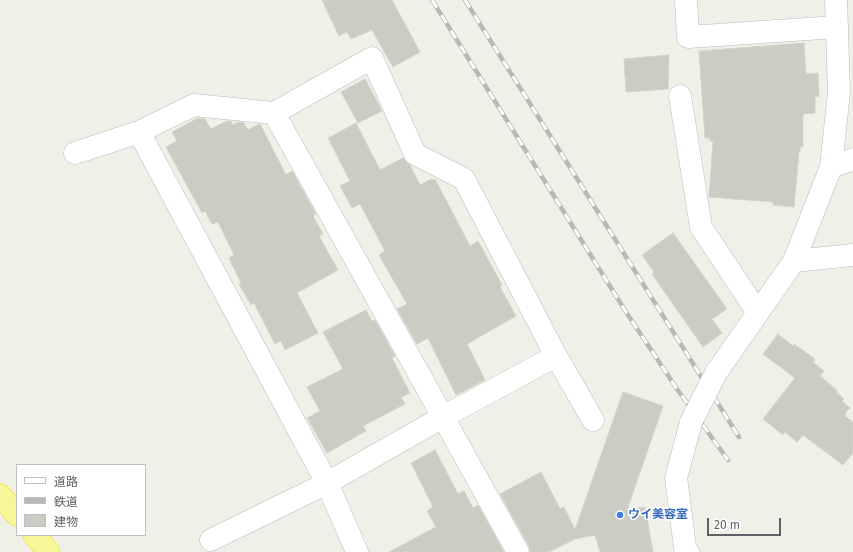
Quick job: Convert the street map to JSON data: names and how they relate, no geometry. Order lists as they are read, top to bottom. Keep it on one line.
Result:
{"places":["ウイ美容室"],"legend":["道路","鉄道","建物"],"scale_bar":"20 m"}
